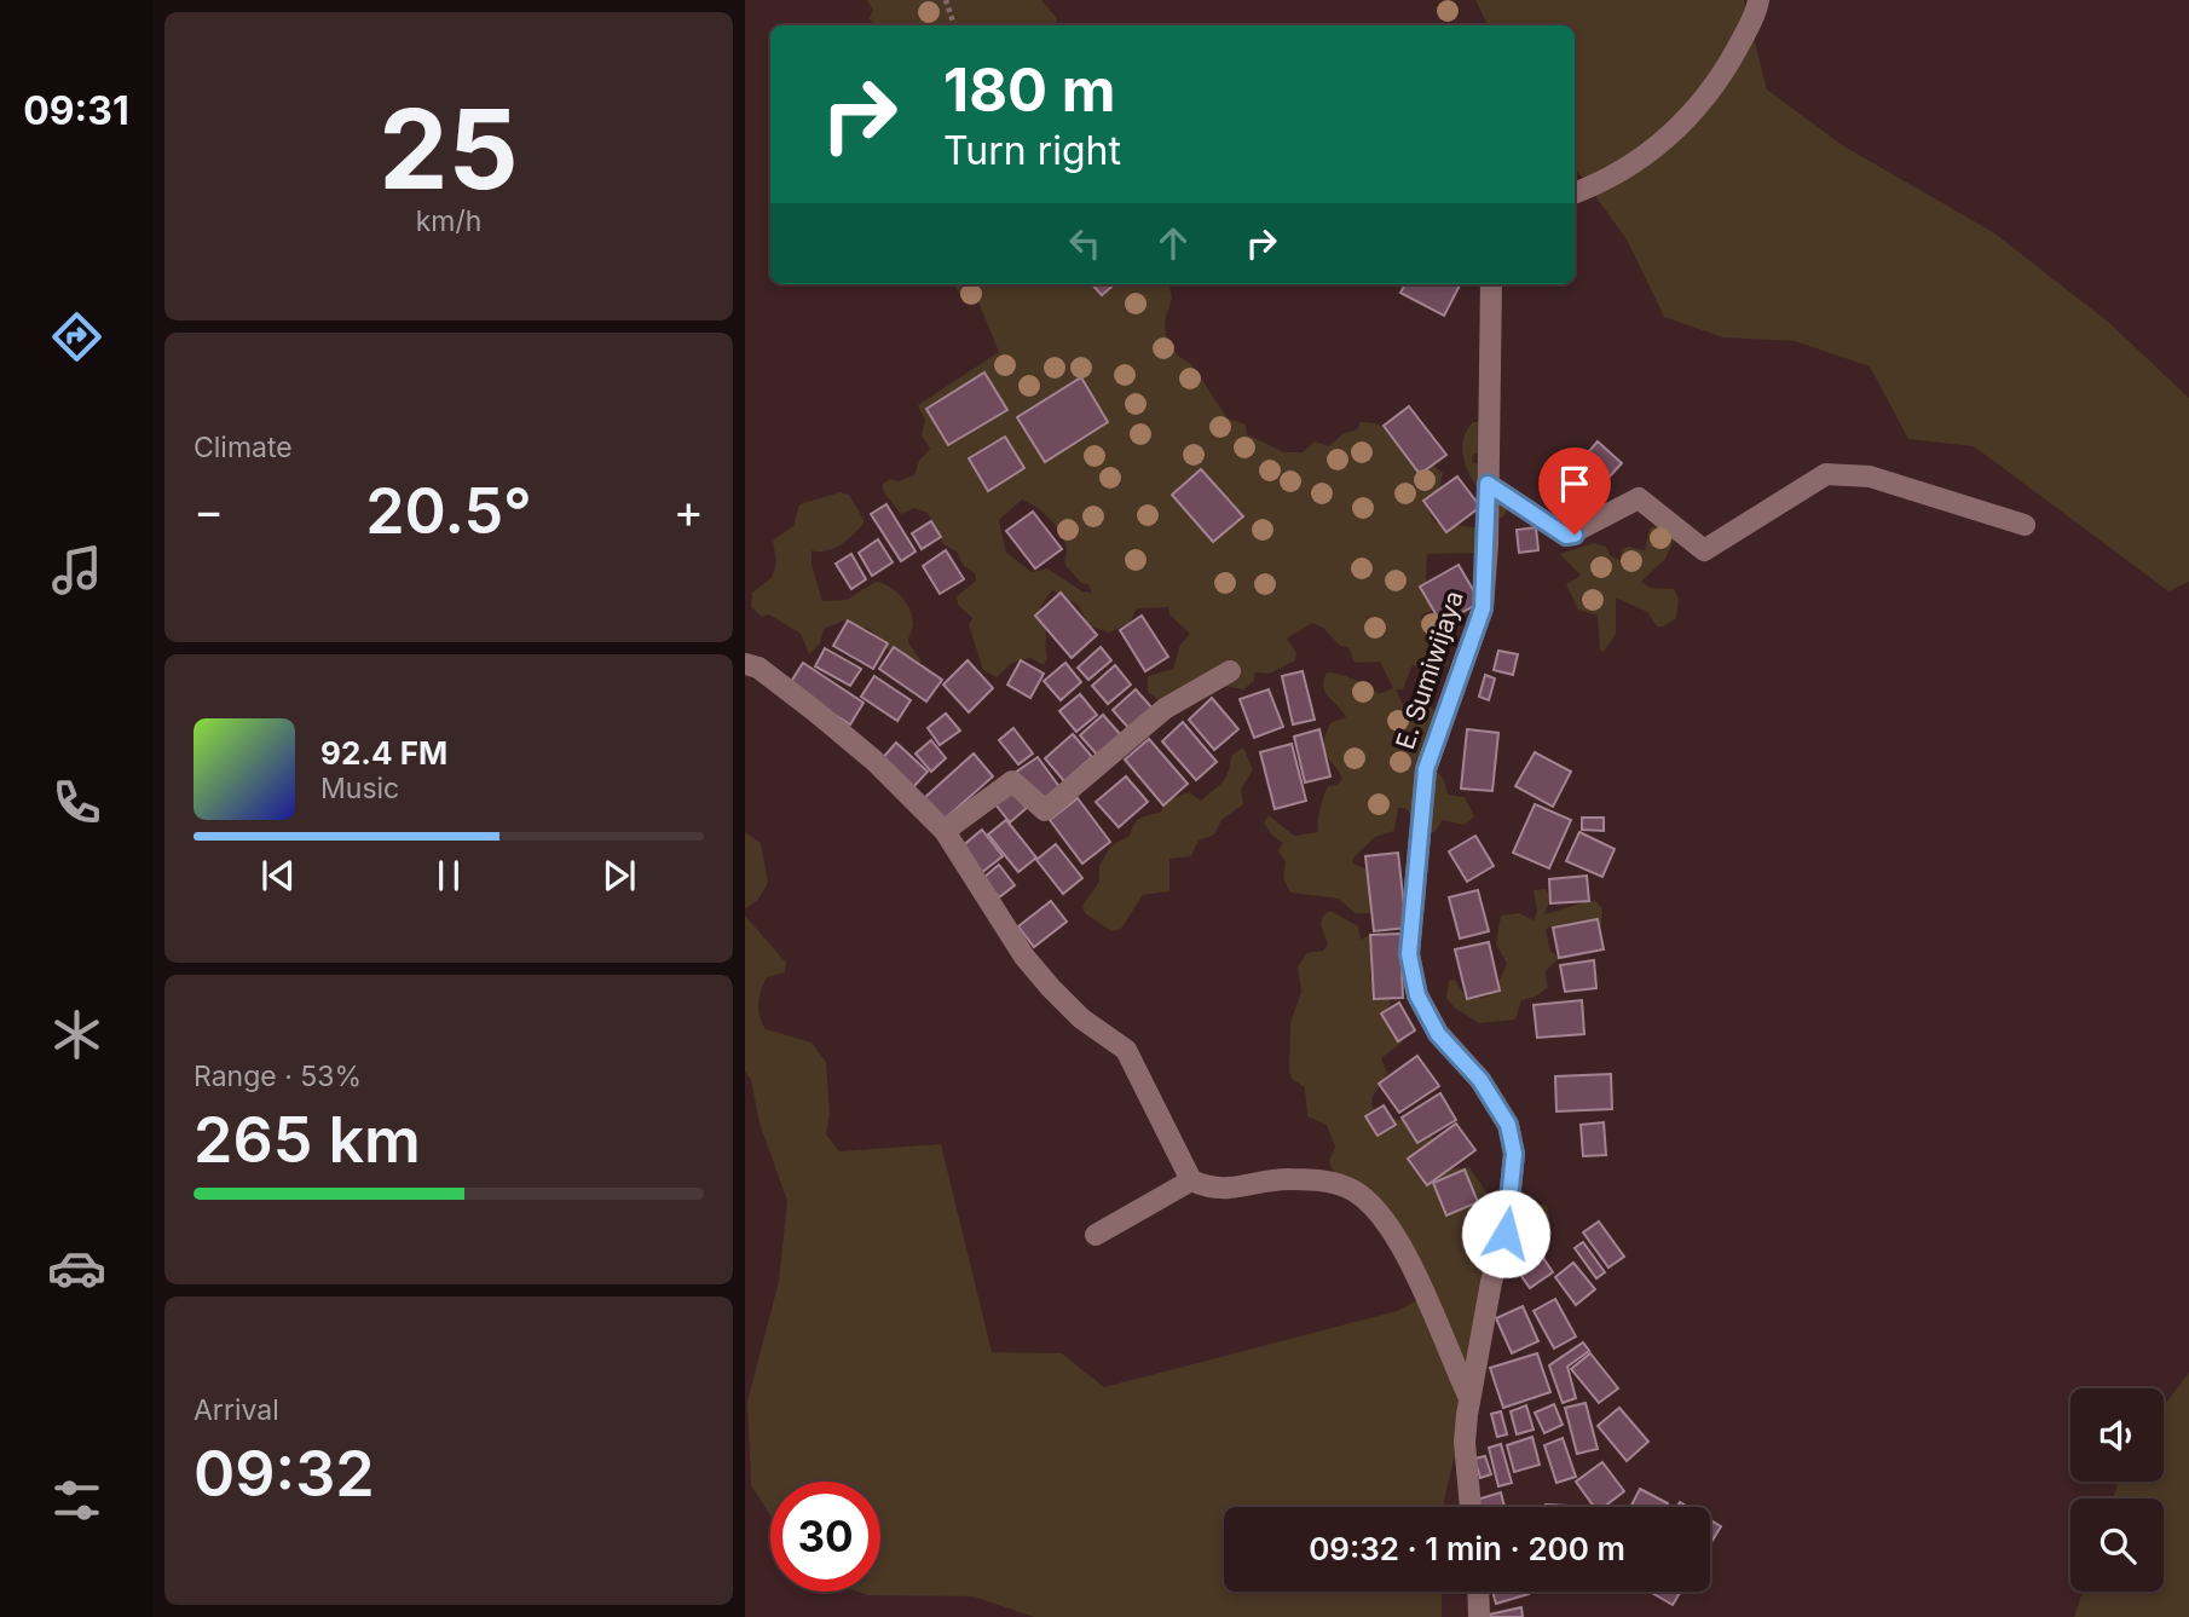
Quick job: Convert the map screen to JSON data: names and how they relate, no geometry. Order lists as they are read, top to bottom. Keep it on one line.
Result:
{"streets":{"street":["E. Sumiwijaya"]},"page":{"tabs":"09:31","tile":[["25","km/h"],"Climate",["Range · 53%","265 km"],["Arrival","09:32"]],"turn":["180 m","Turn right"],"heat":["−","20.5°","+"],"song":["92.4 FM","Music"],"limit":"30","trip":"09:32 · 1 min · 200 m"}}
